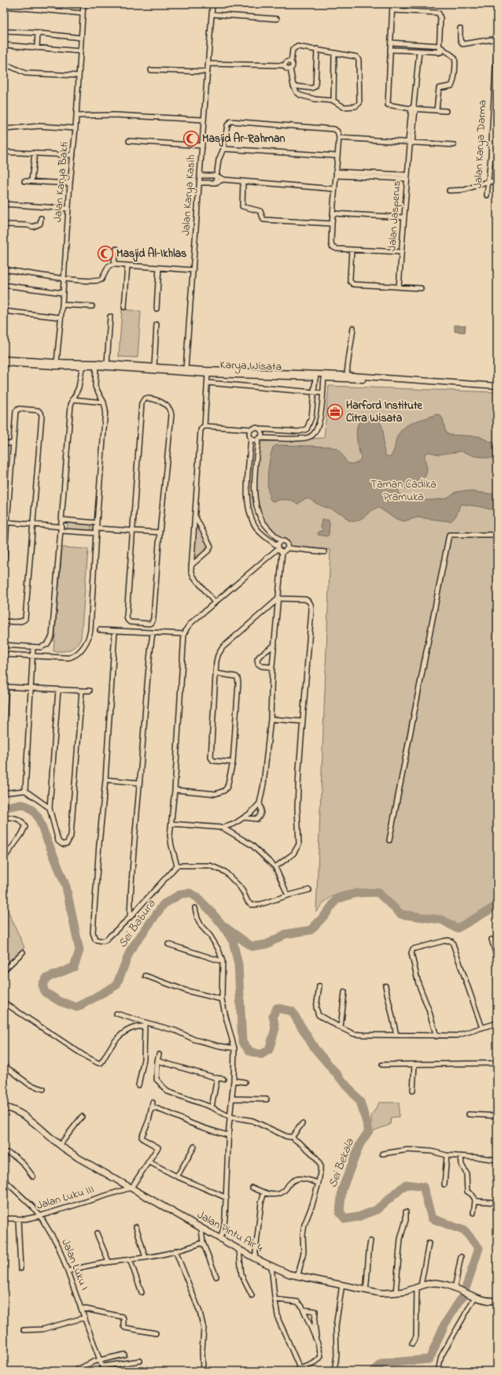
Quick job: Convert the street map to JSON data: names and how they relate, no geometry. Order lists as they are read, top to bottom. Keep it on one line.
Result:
{"streets":{"main road":["Jalan Pintu Air 4"],"street":["Jalan Karya Darma","Jalan Karya Bakti","Jalan Karya Kasih","Jalan Jasperus","Karya Wisata","Jalan Luku III","Jalan Luku I"]},"crossings":[["Jalan Luku III","Jalan Pintu Air 4"],["Jalan Luku III","Jalan Luku I"]],"water":["Sei Babura","Sei Bekala"],"parks":["Taman Cadika Pramuka"],"places":{"mosque":["Masjid Ar-Rahman","Masjid Al-Ikhlas"],"office":["Harford Institute Citra Wisata"]}}
